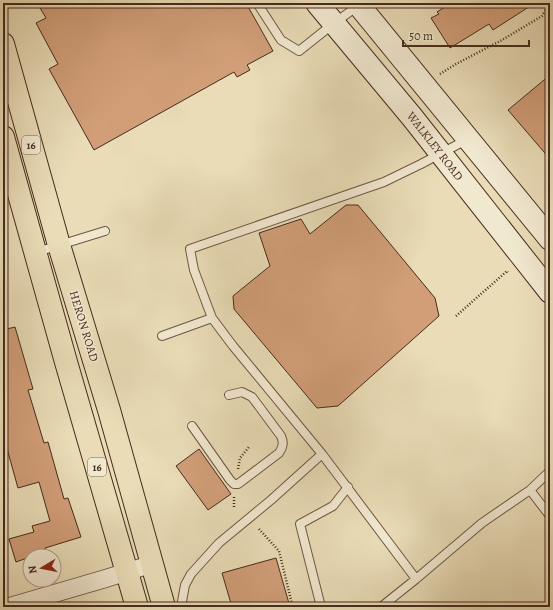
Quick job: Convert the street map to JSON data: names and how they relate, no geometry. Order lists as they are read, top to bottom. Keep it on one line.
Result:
{"streets":{"main road":["16","WALKLEY ROAD","HERON ROAD"]},"scale_bar":"50 m","north":"left"}
